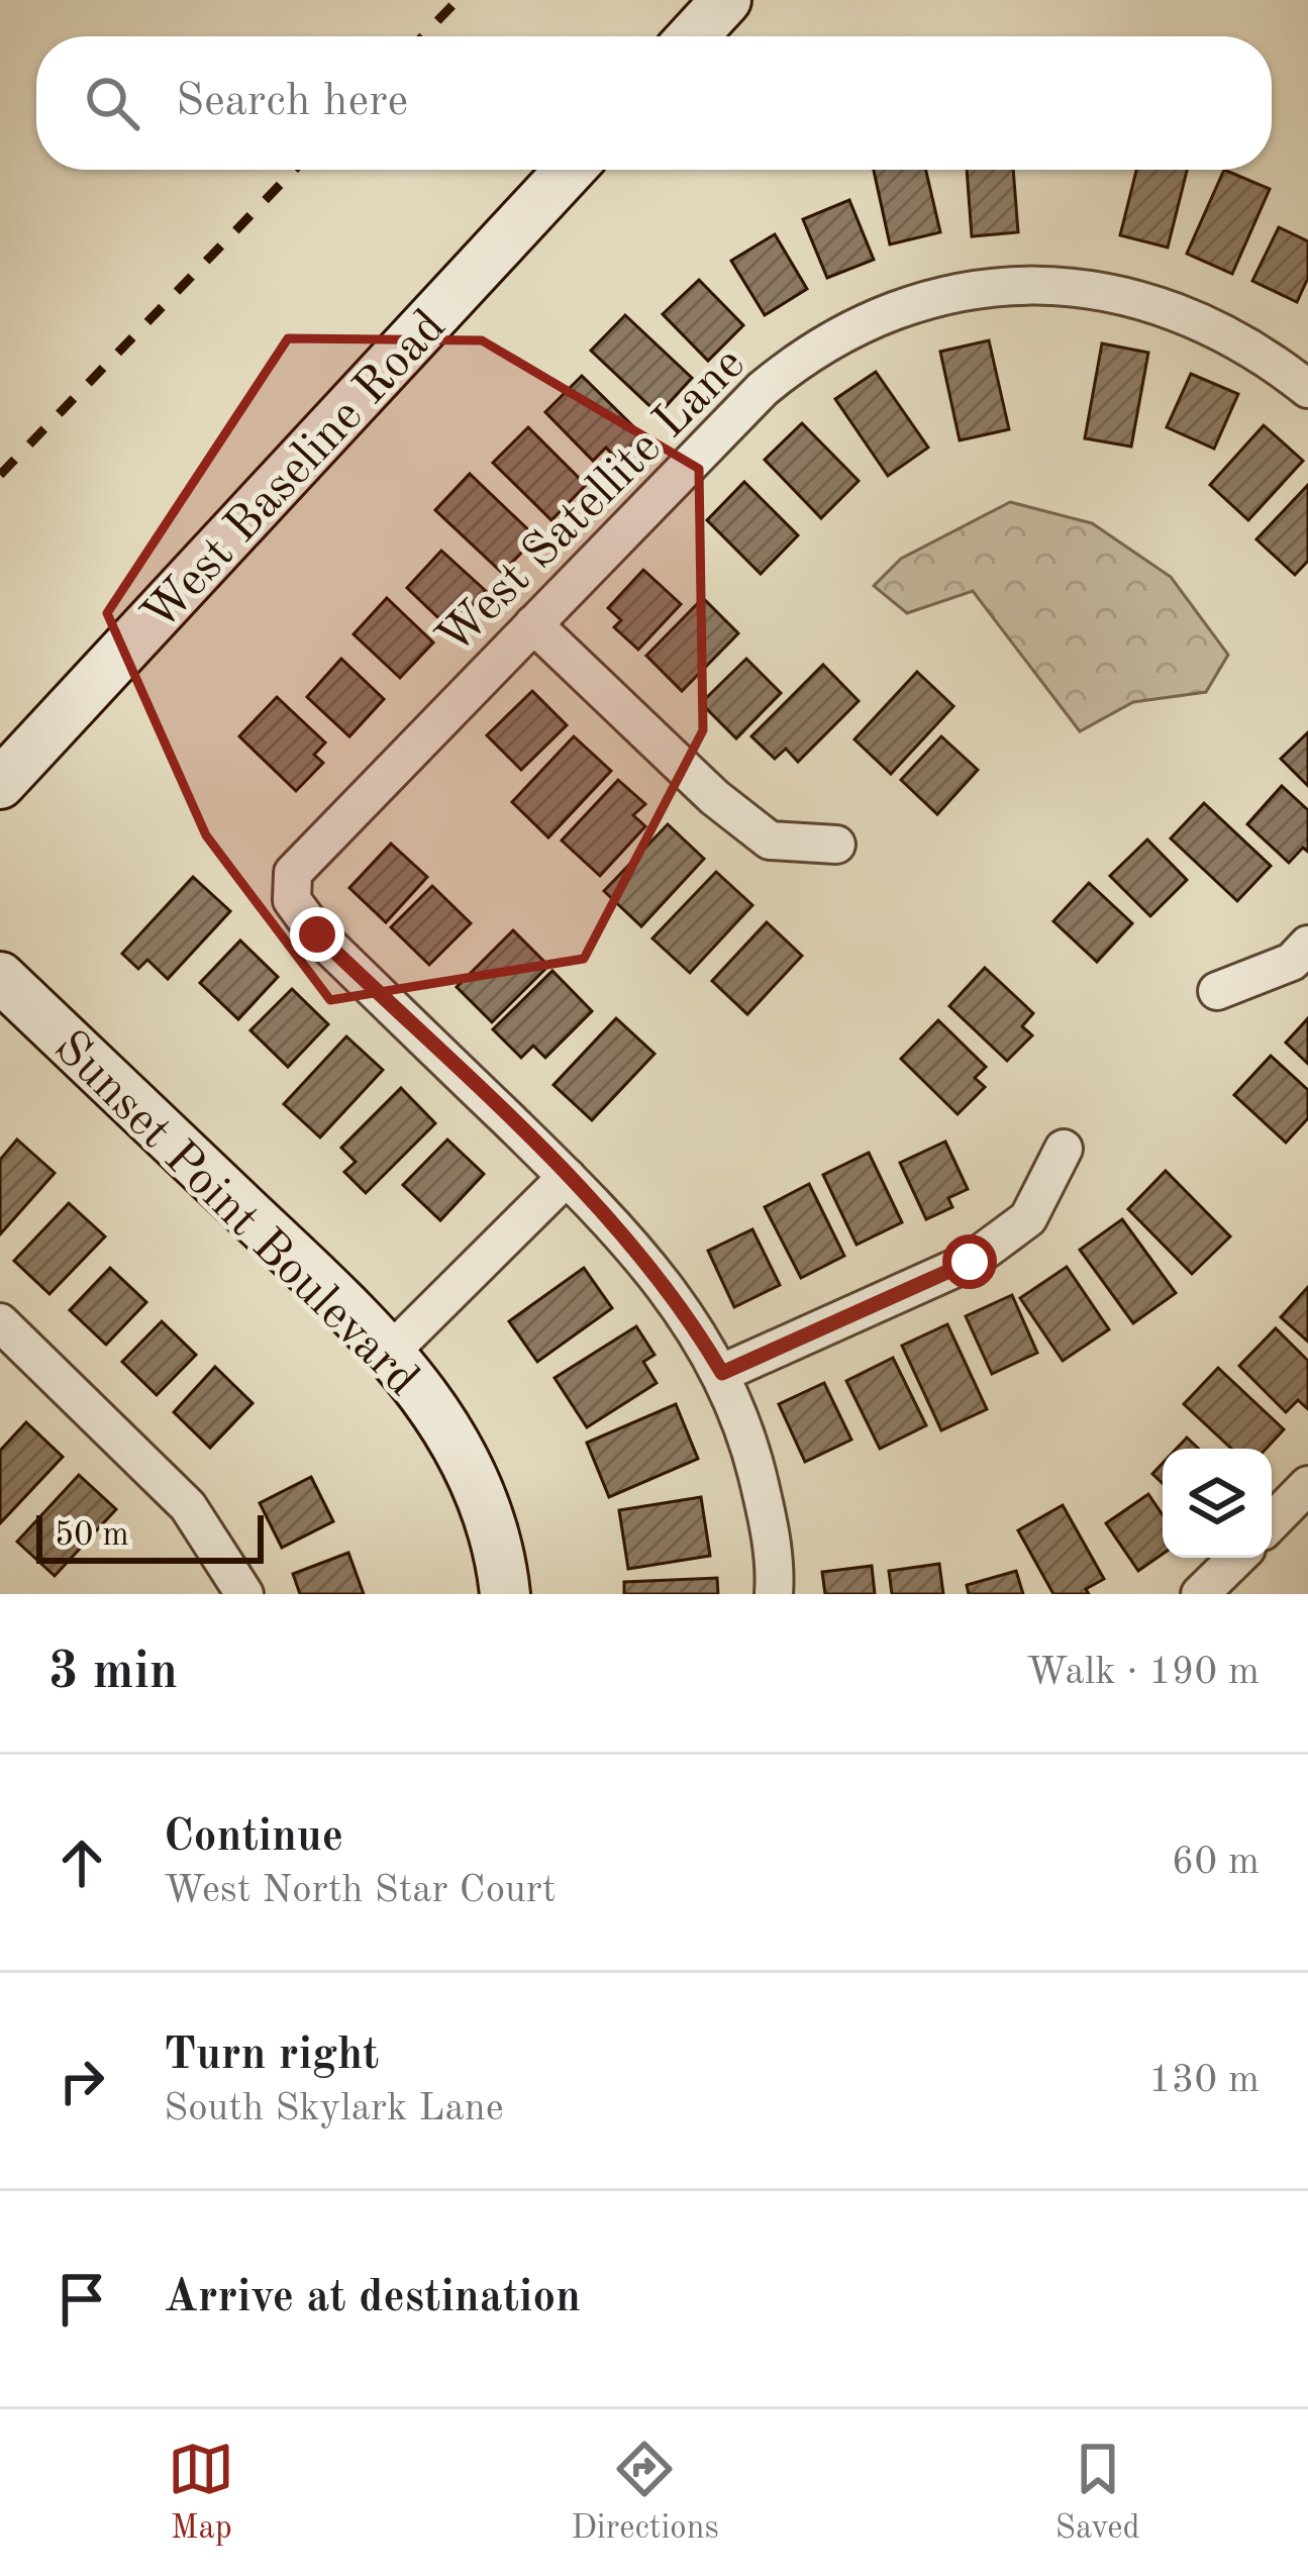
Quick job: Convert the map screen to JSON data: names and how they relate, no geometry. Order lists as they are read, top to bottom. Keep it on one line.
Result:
{"streets":{"main road":["West Baseline Road","Sunset Point Boulevard"],"street":["West Satellite Lane"]},"scale_bar":"50 m","page":{"search":"Search here","scale":"50 m","heading":["3 min","Walk · 190 m"],"list":[["Continue","West North Star Court","60 m"],["Turn right","South Skylark Lane","130 m"],"Arrive at destination"],"nav":["Map","Directions","Saved"]}}
